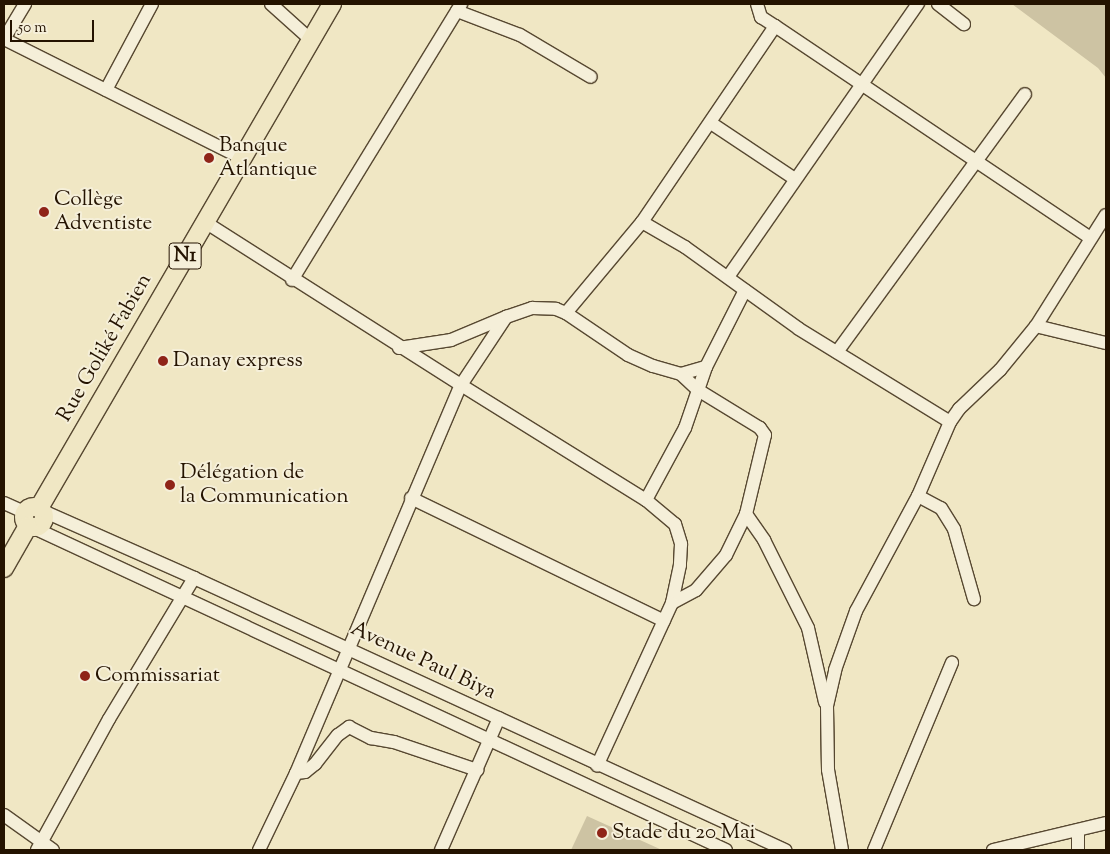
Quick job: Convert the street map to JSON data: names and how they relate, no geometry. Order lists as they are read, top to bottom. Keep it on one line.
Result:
{"streets":{"highway":["N1","Rue Goliké Fabien"],"street":["Avenue Paul Biya"]},"crossings":[["N1","Rue Goliké Fabien"],["N1","Avenue Paul Biya"],["Rue Goliké Fabien","Avenue Paul Biya"]],"places":["Banque Atlantique","Collège Adventiste","Danay express","Délégation de la Communication","Commissariat","Stade du 20 Mai"],"scale_bar":"50 m"}
